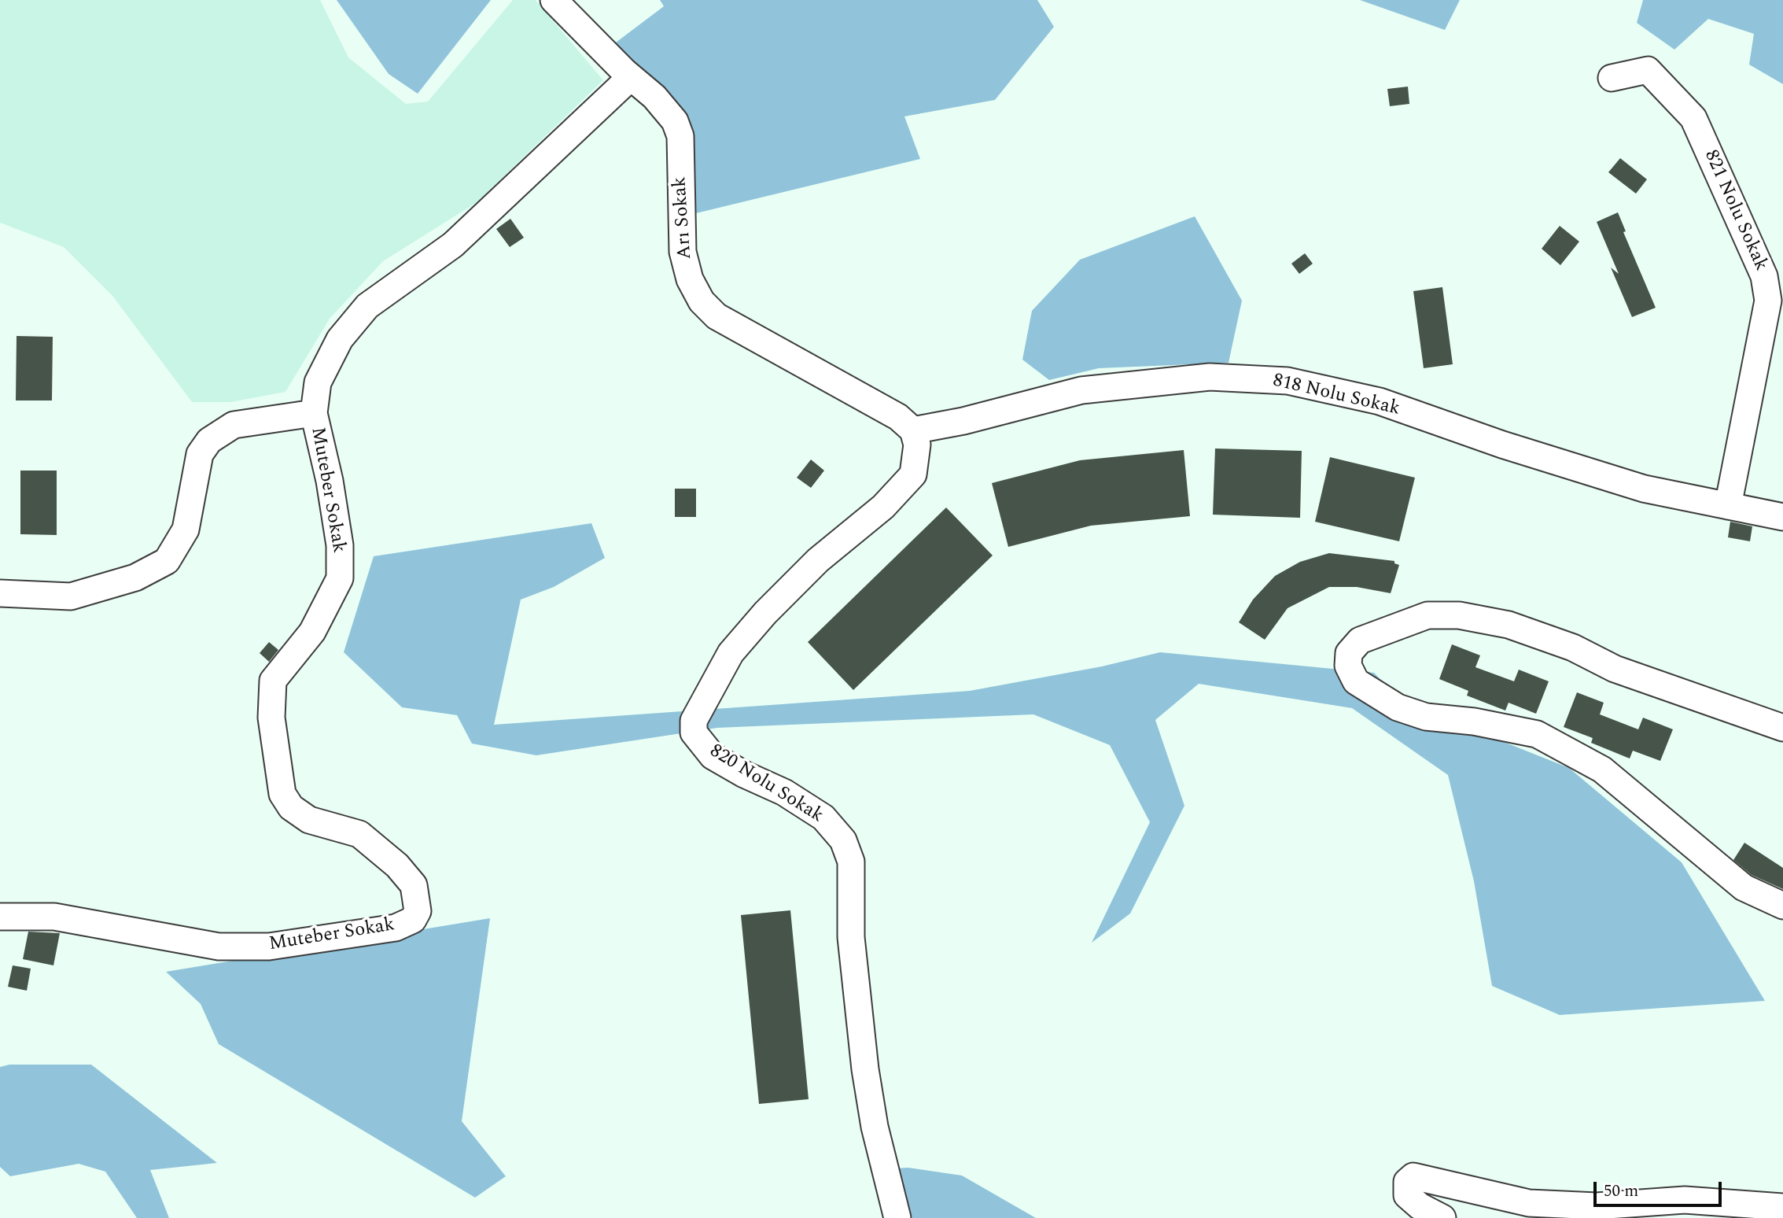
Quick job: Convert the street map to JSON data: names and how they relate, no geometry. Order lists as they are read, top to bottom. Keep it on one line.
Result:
{"streets":{"street":["821 Nolu Sokak","Arı Sokak","818 Nolu Sokak","Muteber Sokak","820 Nolu Sokak"]},"crossings":[["821 Nolu Sokak","818 Nolu Sokak"],["Arı Sokak","818 Nolu Sokak"],["Arı Sokak","Muteber Sokak"],["Arı Sokak","820 Nolu Sokak"],["818 Nolu Sokak","820 Nolu Sokak"]],"scale_bar":"50 m"}
